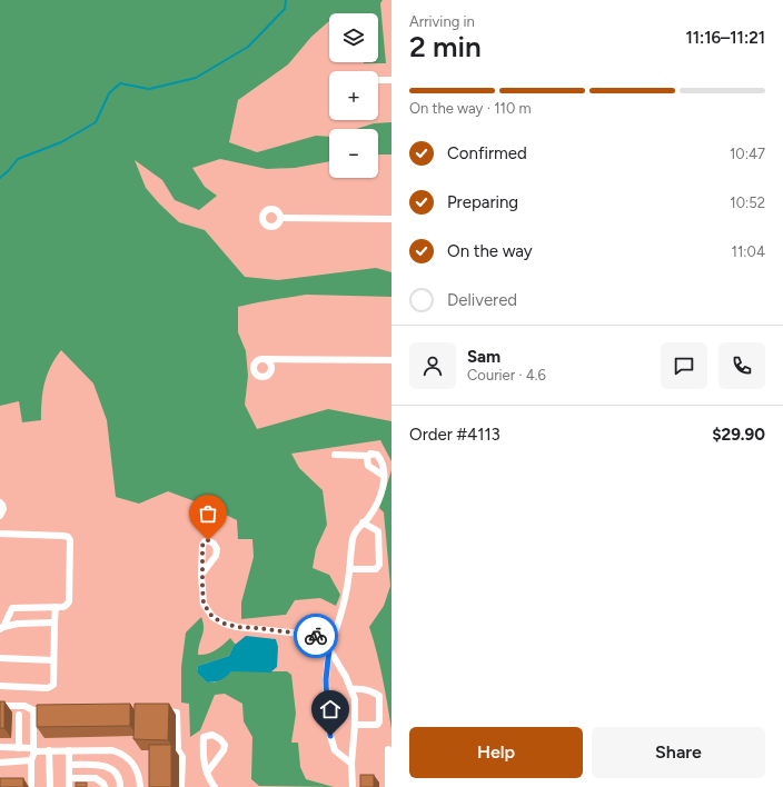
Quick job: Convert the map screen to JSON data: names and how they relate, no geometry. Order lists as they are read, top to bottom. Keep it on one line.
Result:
{"page":{"heading":["2 min","Arriving in","11:16–11:21"],"panel":["Sam","Courier · 4.6","Order #4113","$29.90"],"map_buttons":["+","−"],"bar":"On the way · 110 m","list":[["Confirmed","10:47"],["Preparing","10:52"],["On the way","11:04"],"Delivered"],"buttons":["Help","Share"]}}
